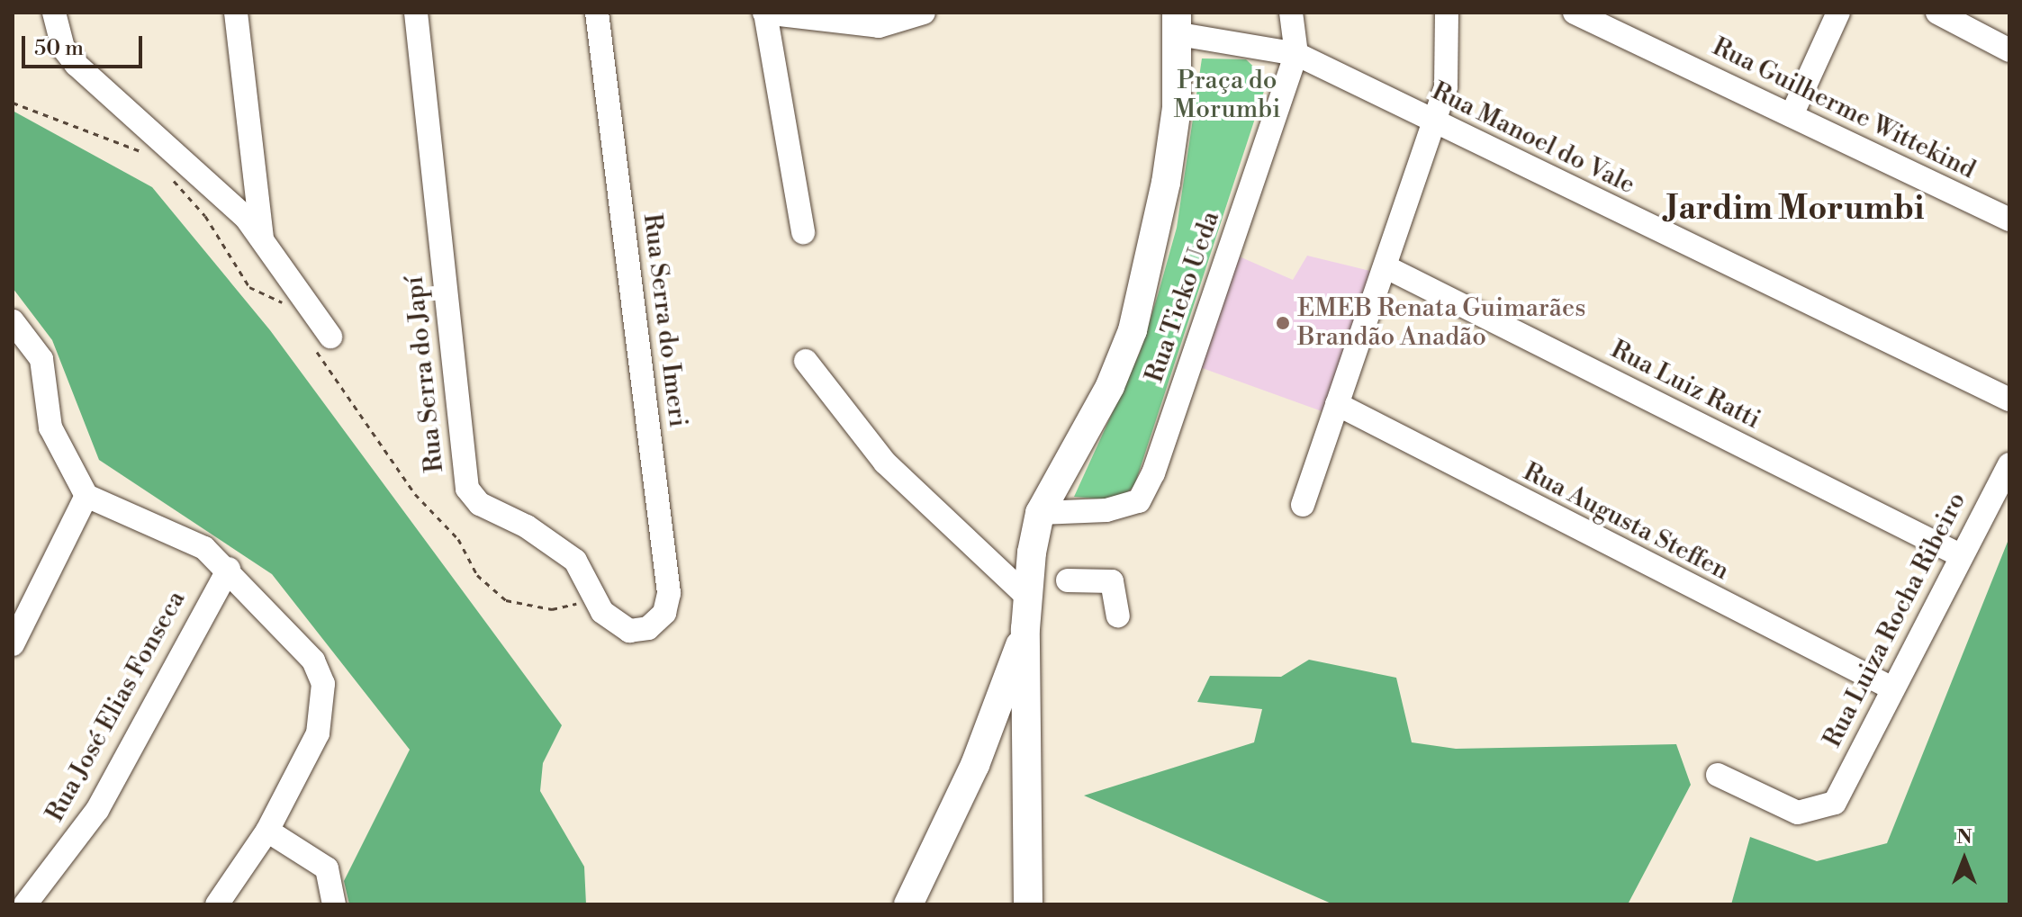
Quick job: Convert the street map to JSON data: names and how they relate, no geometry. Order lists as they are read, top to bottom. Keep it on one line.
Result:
{"streets":{"street":["Rua Guilherme Wittekind","Rua Manoel do Vale","Rua Tieko Ueda","Rua Serra do Imeri","Rua Serra do Japí","Rua Luiz Ratti","Rua Augusta Steffen","Rua Luiza Rocha Ribeiro","Rua José Elias Fonseca"]},"crossings":[["Rua Manoel do Vale","Rua Tieko Ueda"],["Rua Serra do Imeri","Rua Serra do Japí"],["Rua Luiz Ratti","Rua Luiza Rocha Ribeiro"],["Rua Augusta Steffen","Rua Luiza Rocha Ribeiro"]],"districts":["Jardim Morumbi"],"parks":["Praça do Morumbi"],"places":["EMEB Renata Guimarães Brandão Anadão"],"scale_bar":"50 m","north":"top"}
